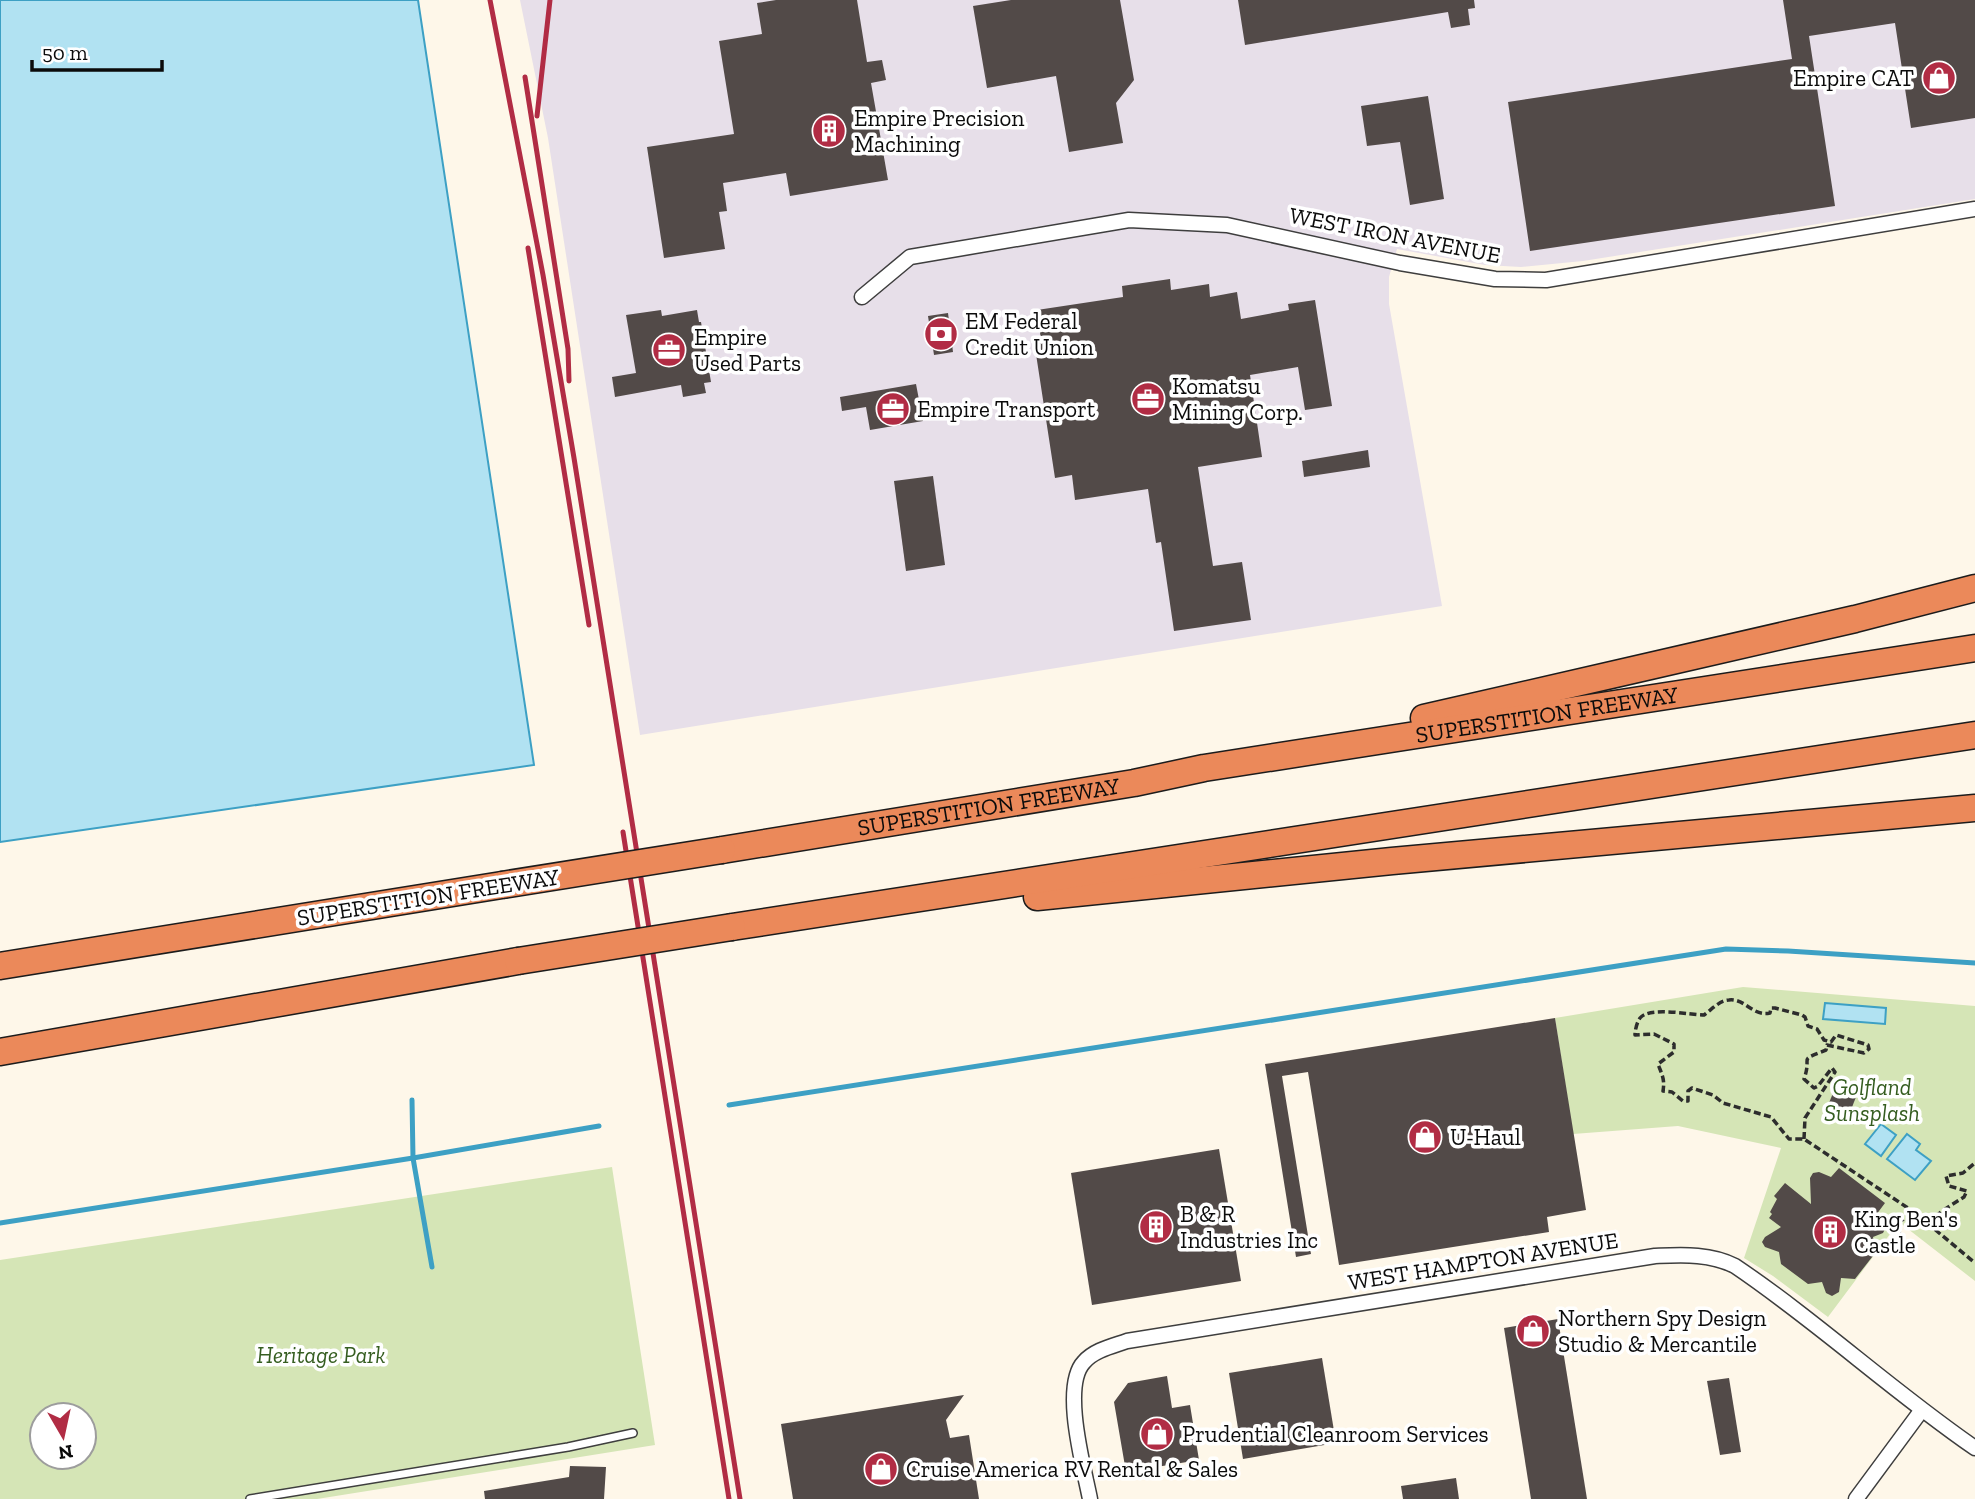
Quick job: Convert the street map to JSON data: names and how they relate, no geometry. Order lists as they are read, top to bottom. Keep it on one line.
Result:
{"streets":{"highway":["SUPERSTITION FREEWAY"],"street":["WEST IRON AVENUE","WEST HAMPTON AVENUE"]},"parks":["Golfland Sunsplash","Heritage Park"],"places":{"shop":["Empire CAT","U-Haul","Northern Spy Design Studio & Mercantile","Prudential Cleanroom Services","Cruise America RV Rental & Sales"],"building":["Empire Precision Machining","B & R Industries Inc","King Ben's Castle"],"bank":["EM Federal Credit Union"],"office":["Empire Used Parts","Komatsu Mining Corp.","Empire Transport"]},"scale_bar":"50 m","north":"bottom"}
